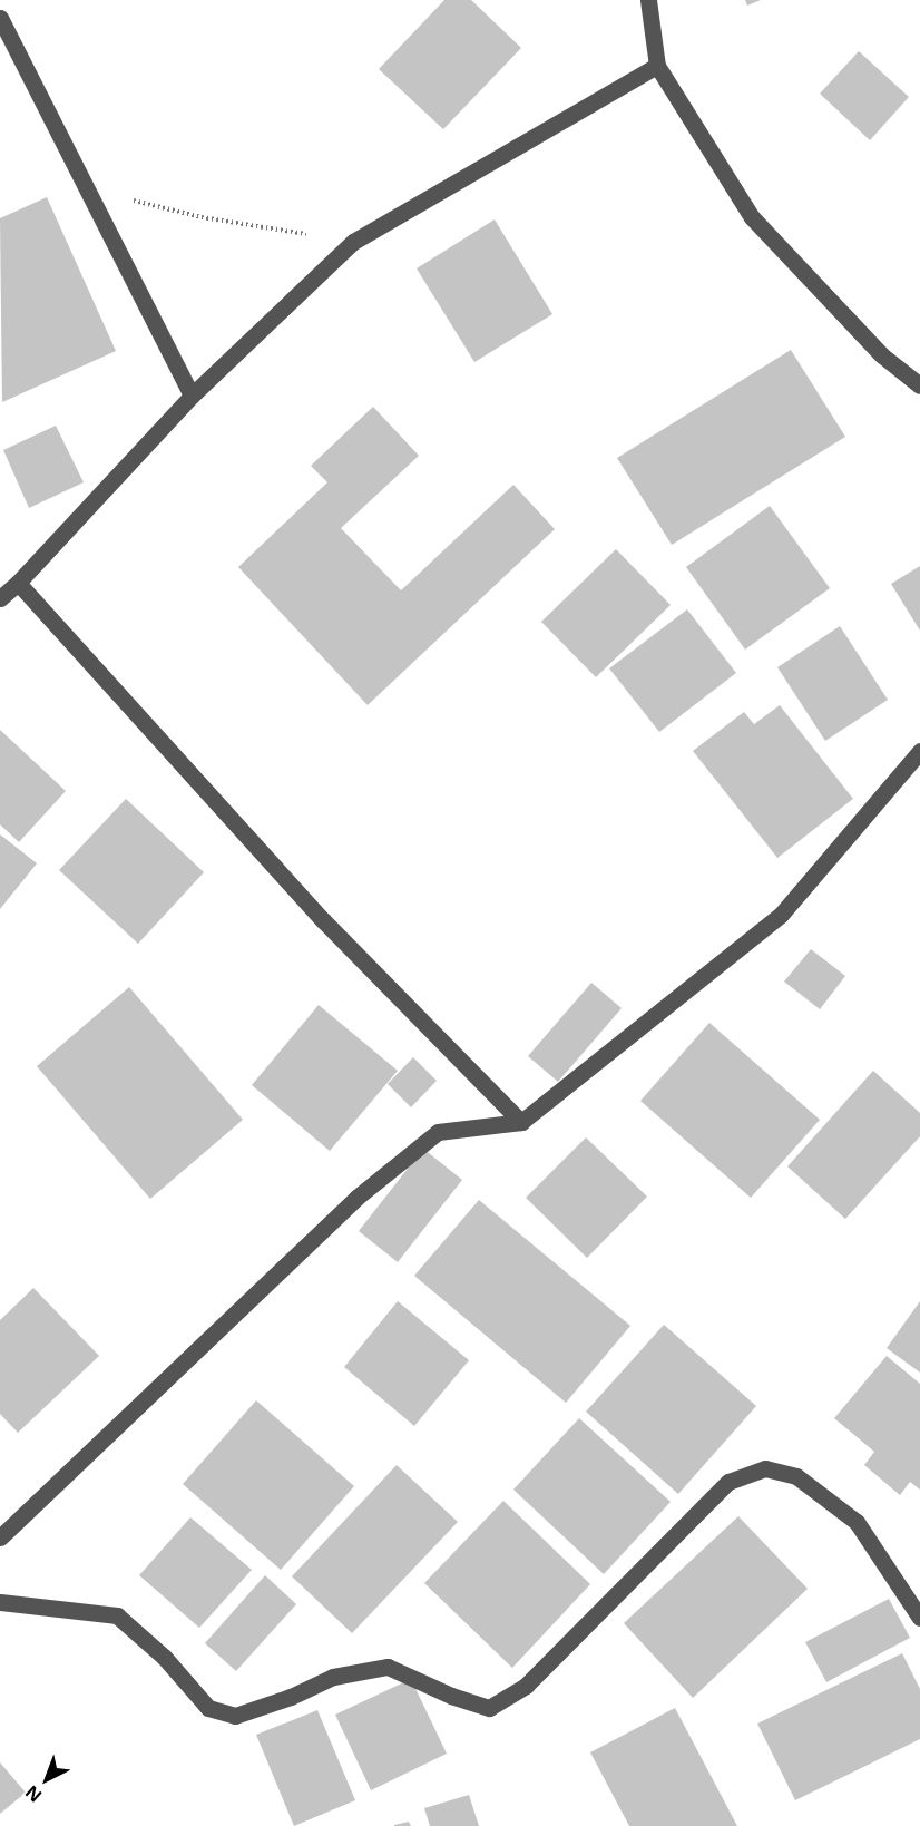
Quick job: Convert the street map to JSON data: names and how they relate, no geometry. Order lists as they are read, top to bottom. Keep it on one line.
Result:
{"north":"bottom left"}
